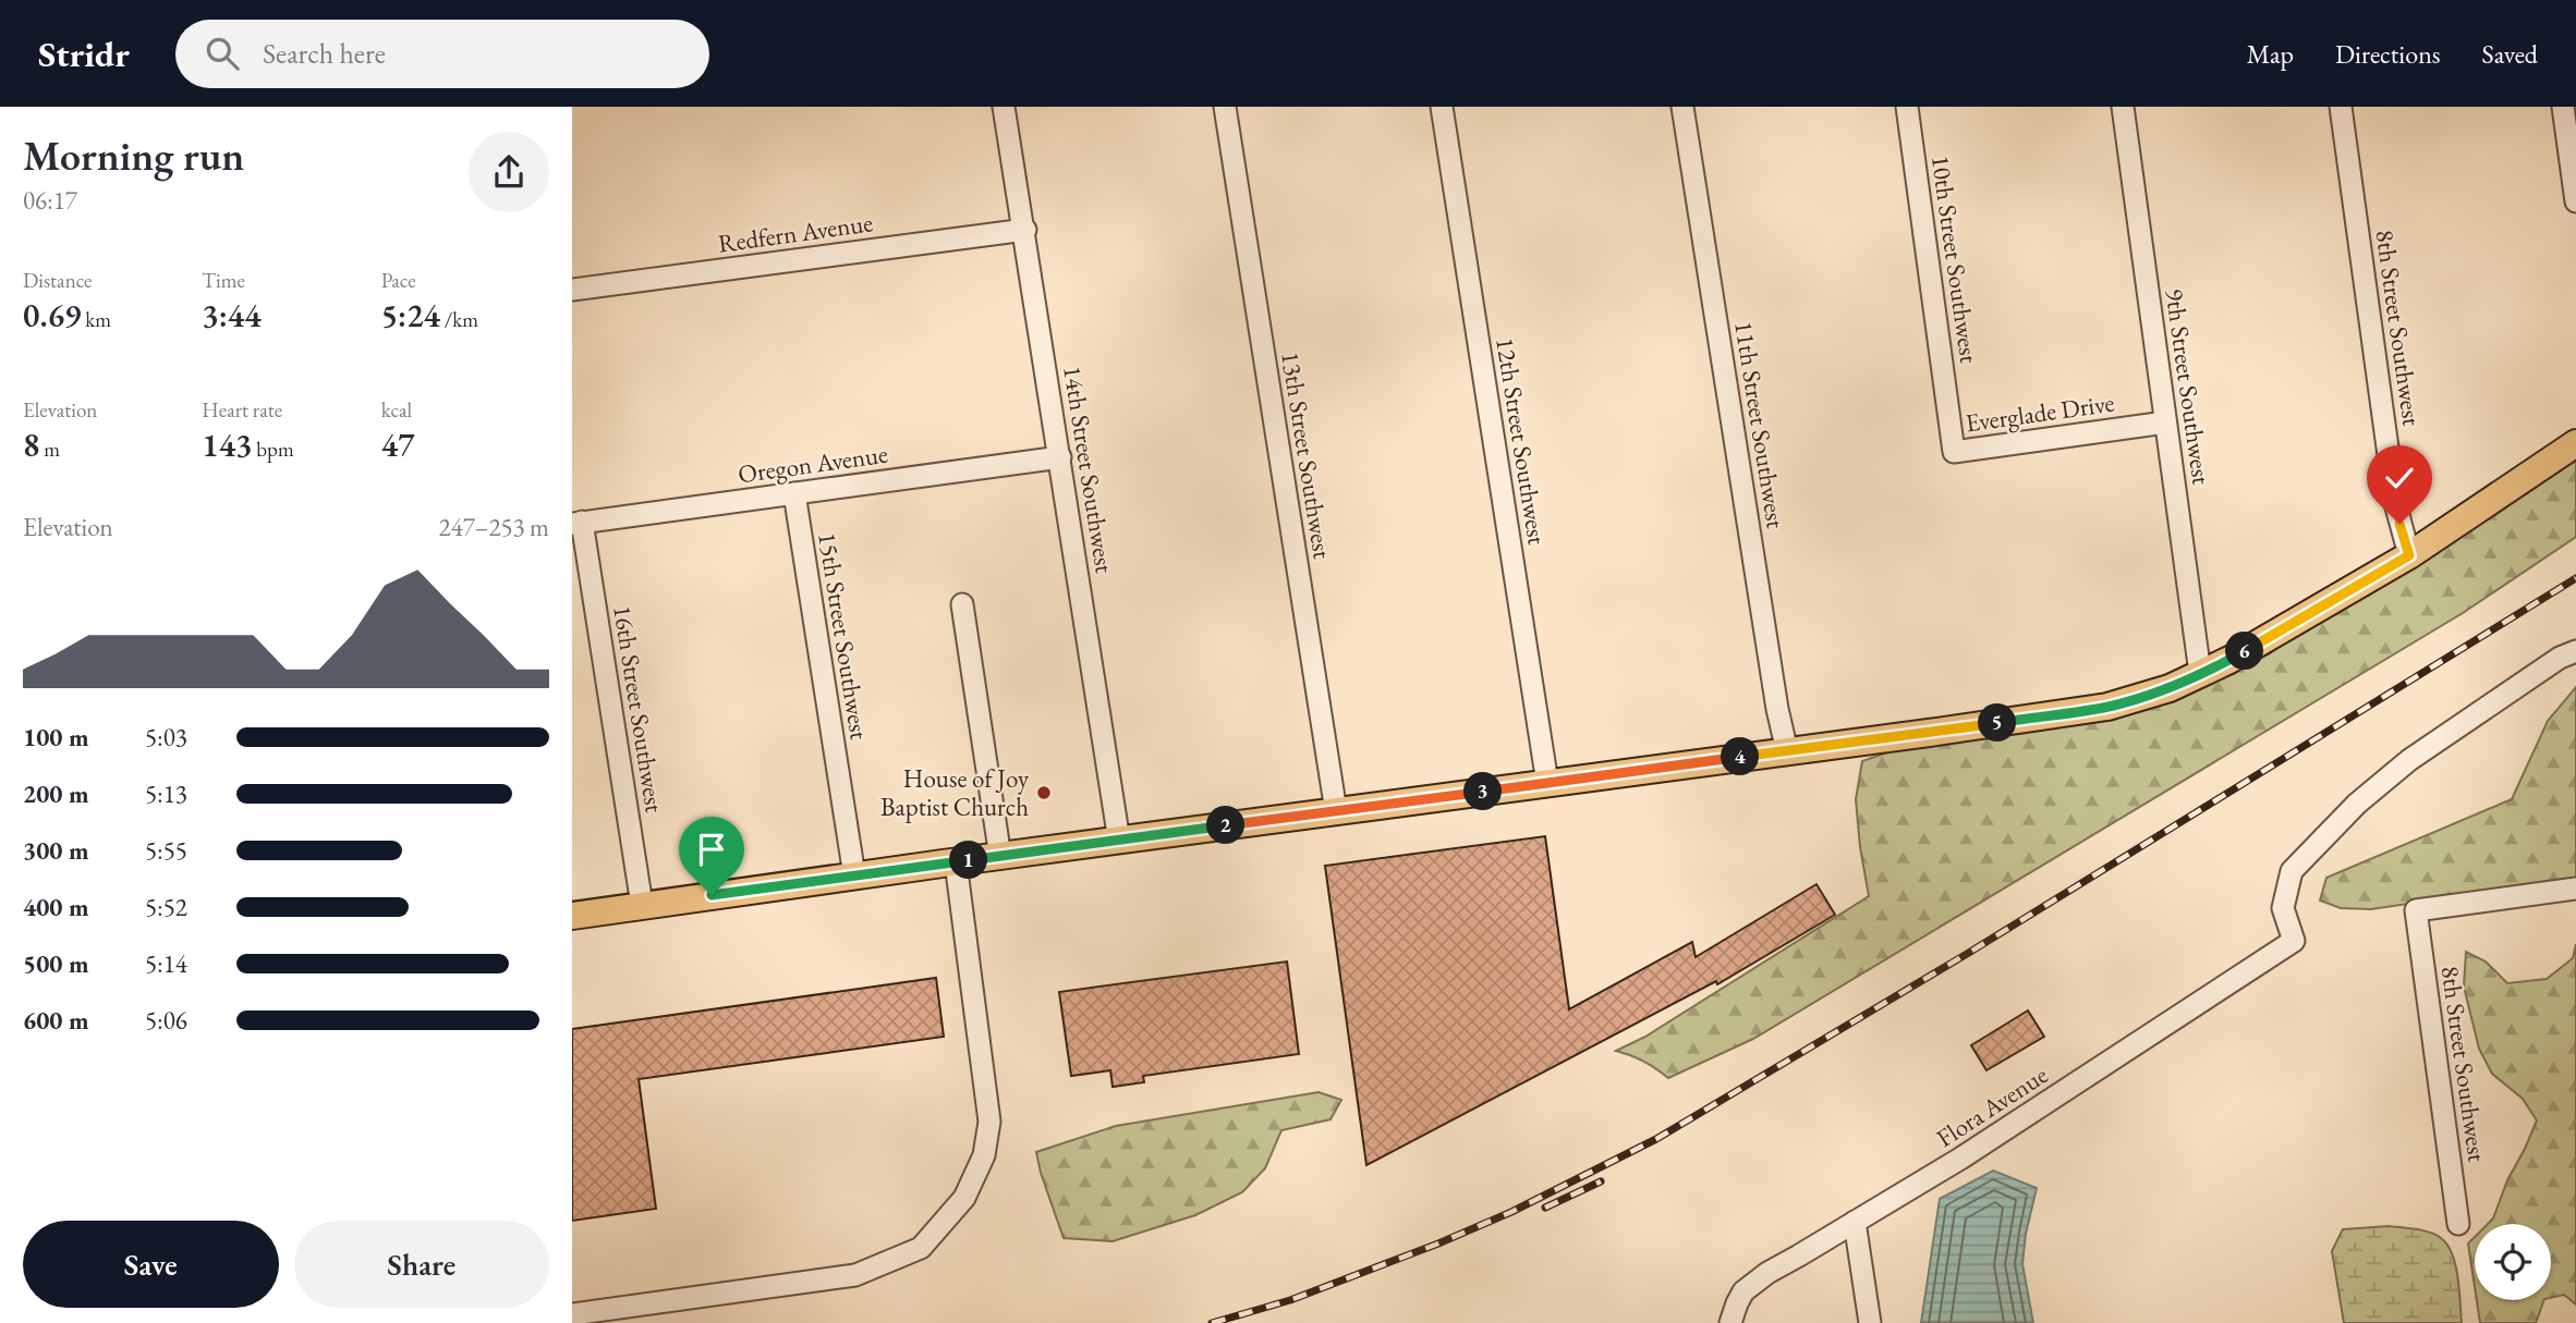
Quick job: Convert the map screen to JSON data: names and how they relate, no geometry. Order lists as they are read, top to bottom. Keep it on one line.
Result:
{"streets":{"street":["Redfern Avenue","10th Street Southwest","8th Street Southwest","9th Street Southwest","Everglade Drive","11th Street Southwest","12th Street Southwest","13th Street Southwest","Oregon Avenue","14th Street Southwest","15th Street Southwest","16th Street Southwest","Flora Avenue"]},"crossings":[["Redfern Avenue","14th Street Southwest"],["10th Street Southwest","Everglade Drive"],["9th Street Southwest","Everglade Drive"],["Oregon Avenue","14th Street Southwest"],["Oregon Avenue","15th Street Southwest"],["Oregon Avenue","16th Street Southwest"]],"places":["House of Joy Baptist Church"],"page":{"header":"Stridr","search":"Search here","nav":["Map","Directions","Saved"],"heading":["Morning run","06:17"],"stats":[["Distance","0.69 km"],["Time","3:44"],["Pace","5:24 /km"],["Elevation","8 m"],["Heart rate","143 bpm"],["kcal","47"]],"chart":["Elevation","247–253 m"],"pins":["6","5","4","3","2","1"],"list":[{"name":"100 m","note":"5:03"},{"name":"200 m","note":"5:13"},{"name":"300 m","note":"5:55"},{"name":"400 m","note":"5:52"},{"name":"500 m","note":"5:14"},{"name":"600 m","note":"5:06"}],"buttons":["Save","Share"]}}
